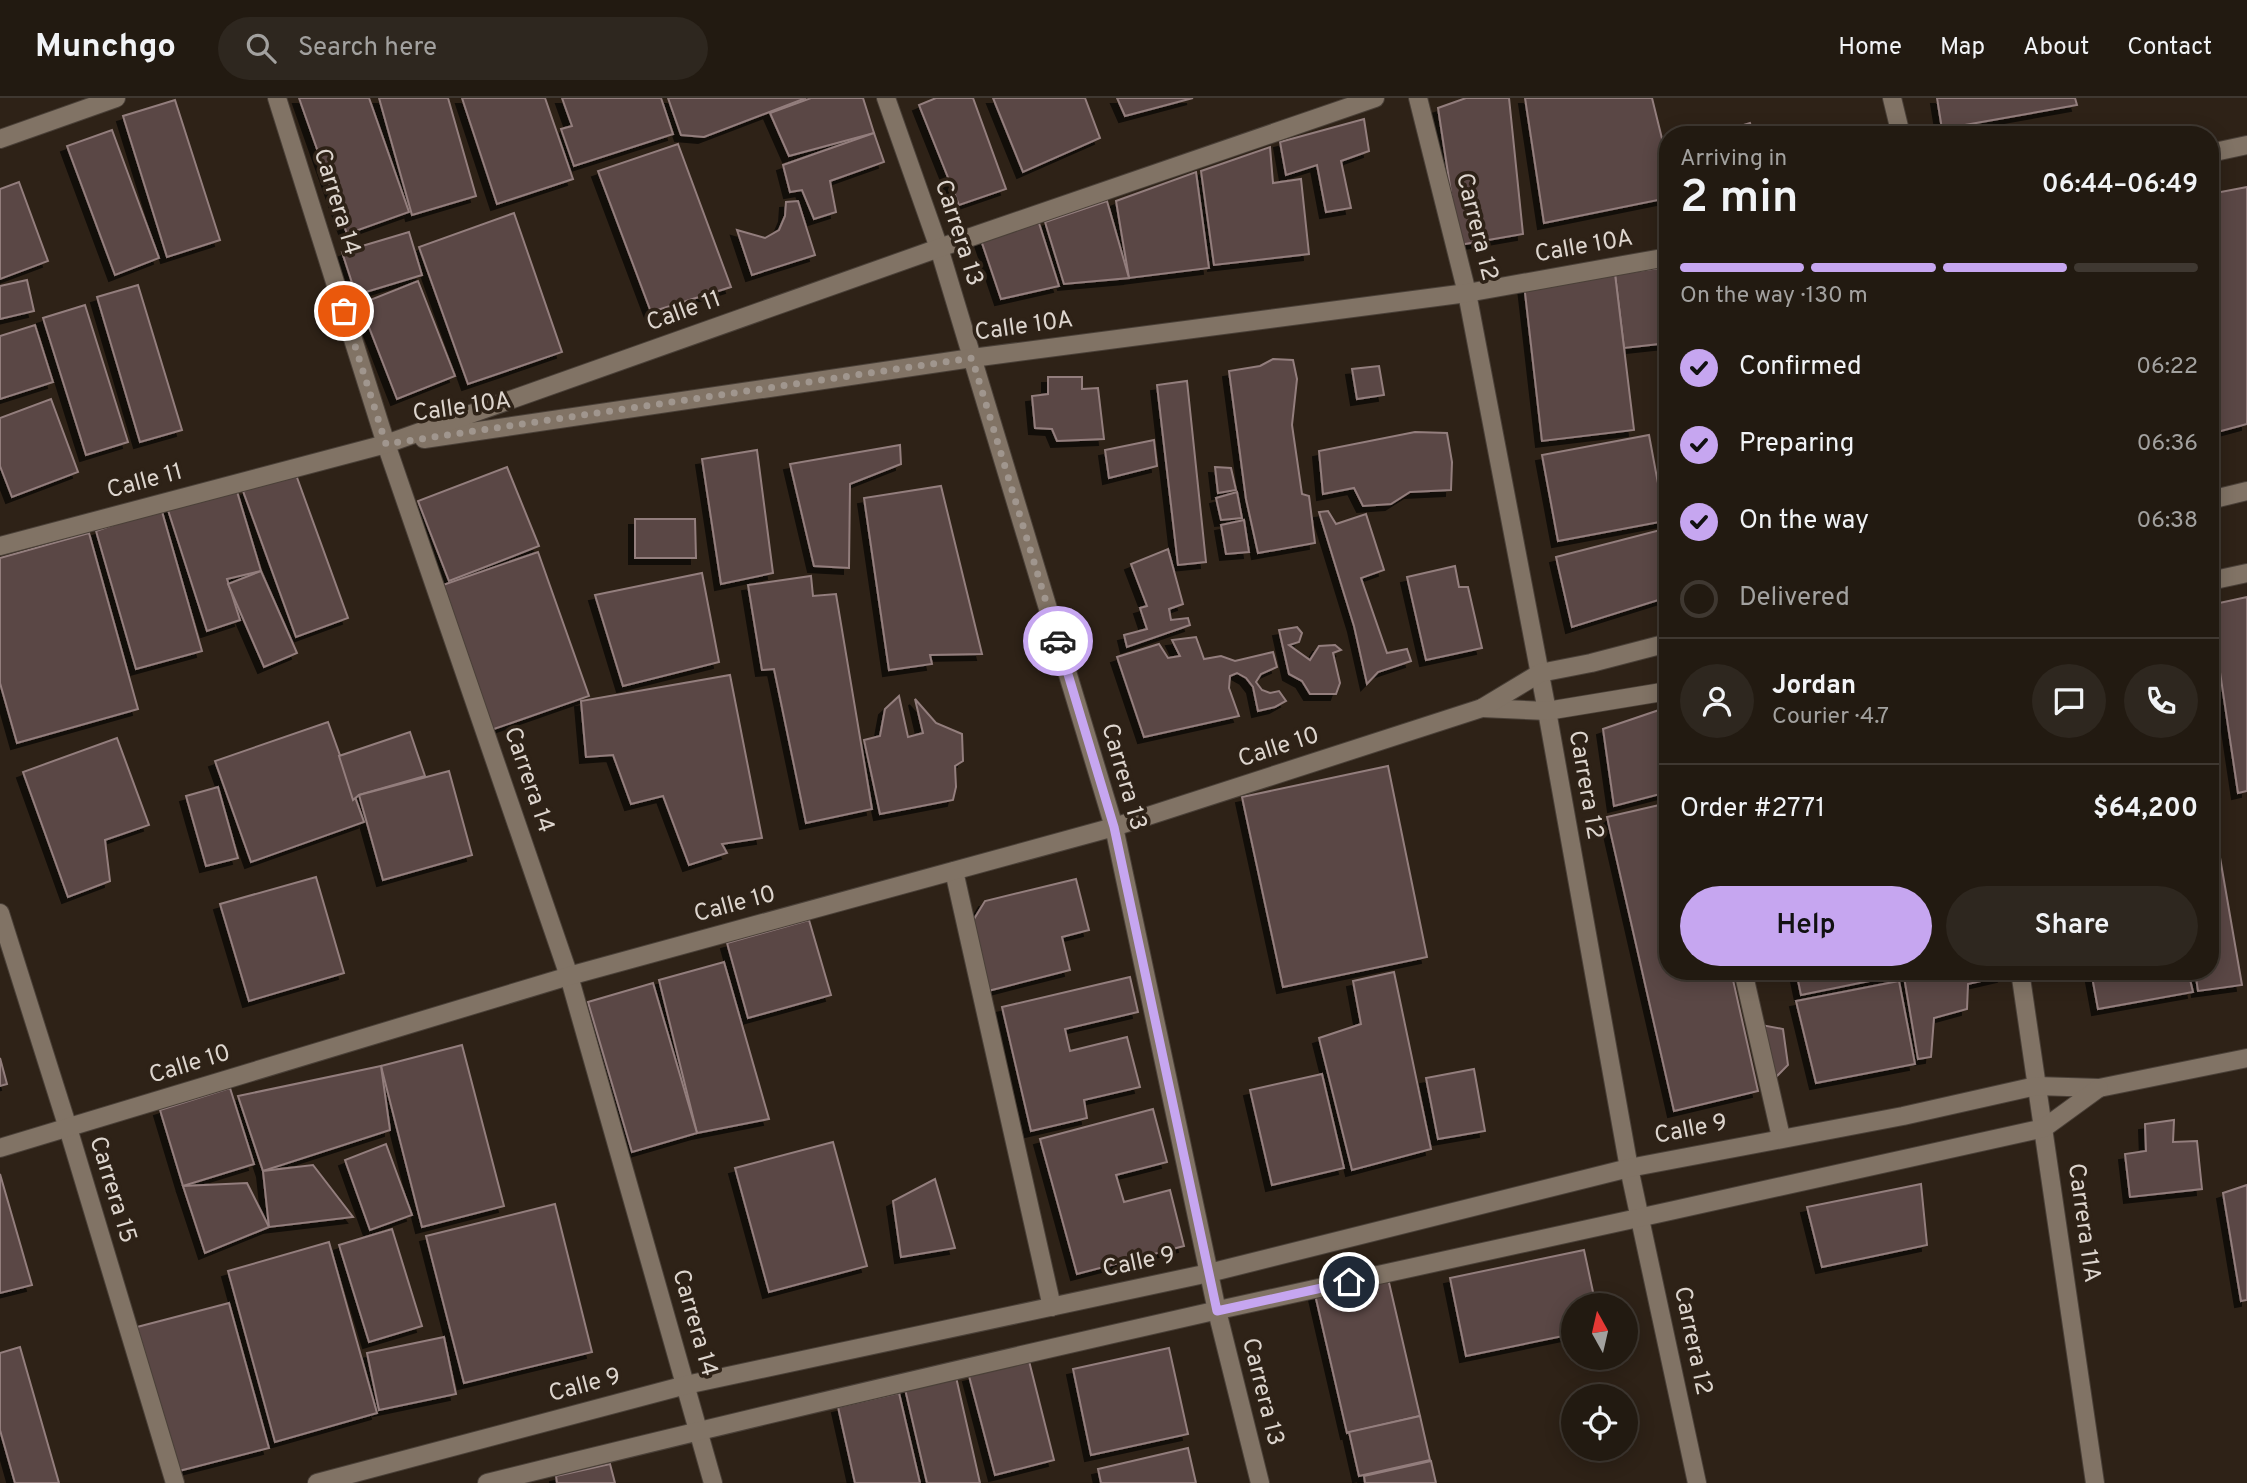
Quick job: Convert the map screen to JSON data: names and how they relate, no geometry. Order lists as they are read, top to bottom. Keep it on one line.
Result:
{"streets":{"street":["Carrera 14","Carrera 12","Carrera 13","Calle 10A","Calle 11","Calle 10","Calle 9","Carrera 15","Carrera 11A"]},"crossings":[["Carrera 14","Calle 10A"],["Carrera 14","Calle 11"],["Carrera 14","Calle 10"],["Carrera 14","Calle 9"],["Carrera 12","Calle 10A"],["Carrera 12","Calle 10"],["Carrera 12","Calle 9"],["Carrera 13","Calle 10A"],["Carrera 13","Calle 11"],["Carrera 13","Calle 10"],["Carrera 13","Calle 9"],["Calle 10A","Calle 11"],["Calle 10","Carrera 15"],["Calle 9","Carrera 11A"]],"north":"top","page":{"header":"Munchgo","search":"Search here","nav":["Home","Map","About","Contact"],"heading":["2 min","Arriving in","06:44–06:49"],"panel":["Jordan","Courier · 4.7","Order #2771","$64,200"],"bar":"On the way · 130 m","list":[["Confirmed","06:22"],["Preparing","06:36"],["On the way","06:38"],"Delivered"],"buttons":["Help","Share"]}}
